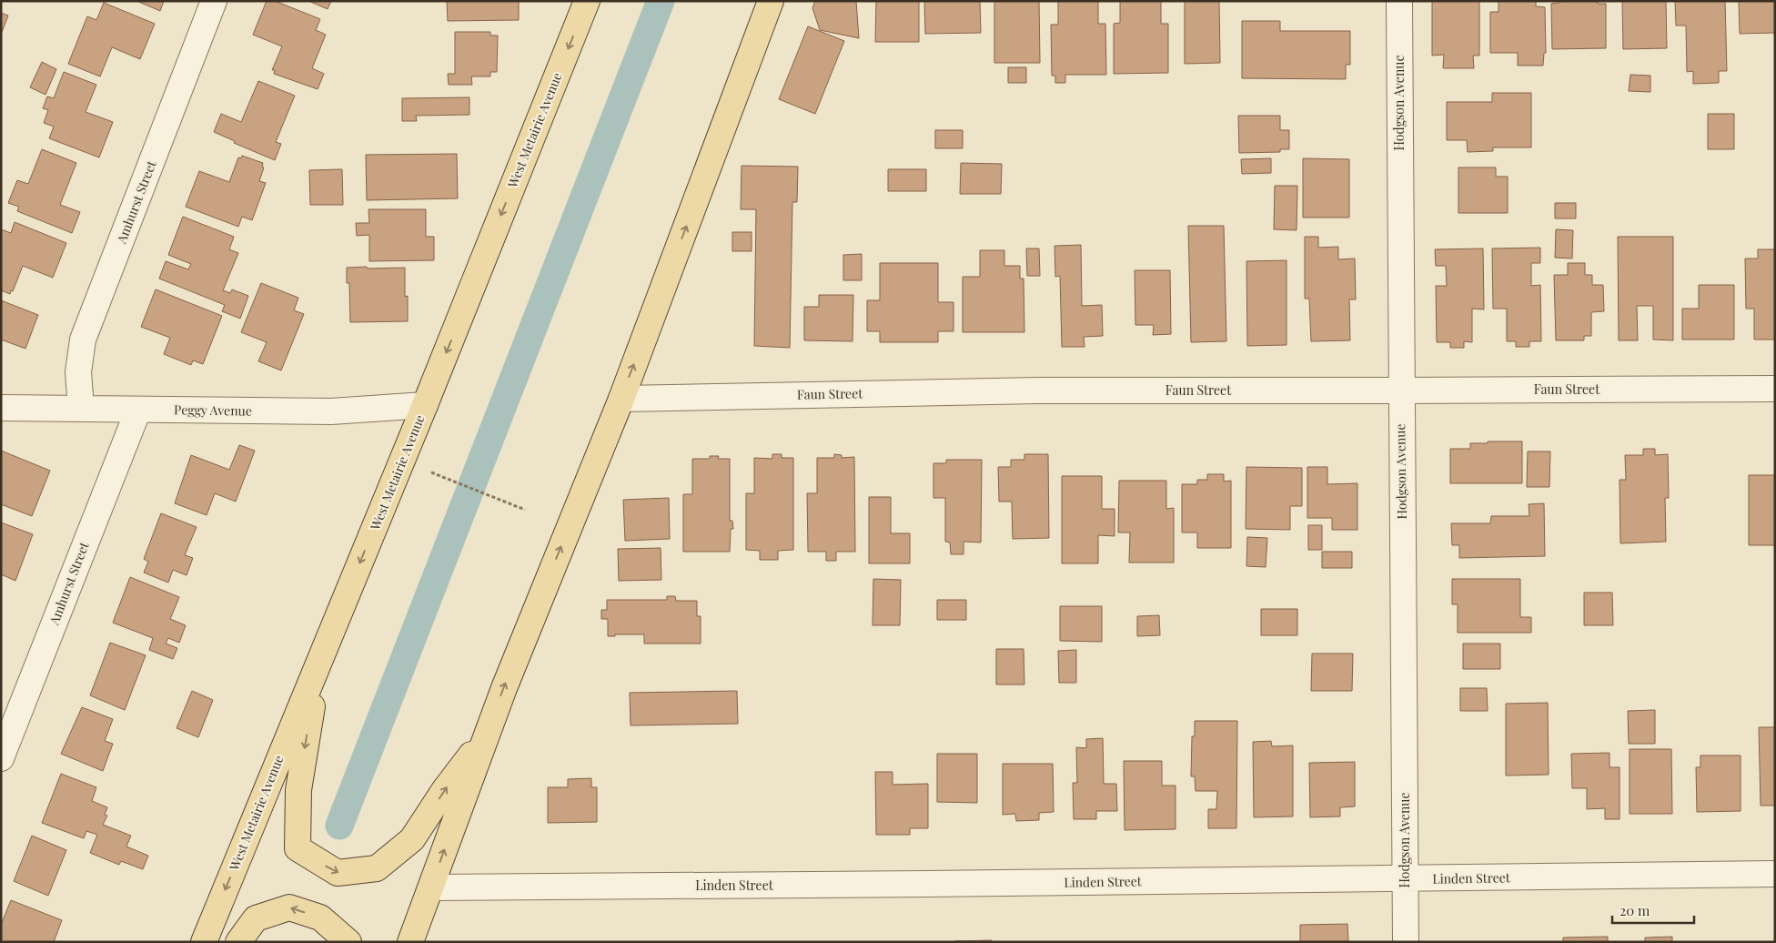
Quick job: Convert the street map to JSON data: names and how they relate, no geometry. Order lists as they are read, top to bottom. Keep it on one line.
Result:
{"streets":{"main road":["West Metairie Avenue"],"street":["Hodgson Avenue","Amhurst Street","Faun Street","Peggy Avenue","Linden Street"]},"crossings":[["Hodgson Avenue","Faun Street"],["Hodgson Avenue","Linden Street"],["West Metairie Avenue","Peggy Avenue"],["Amhurst Street","Peggy Avenue"]],"scale_bar":"20 m"}
